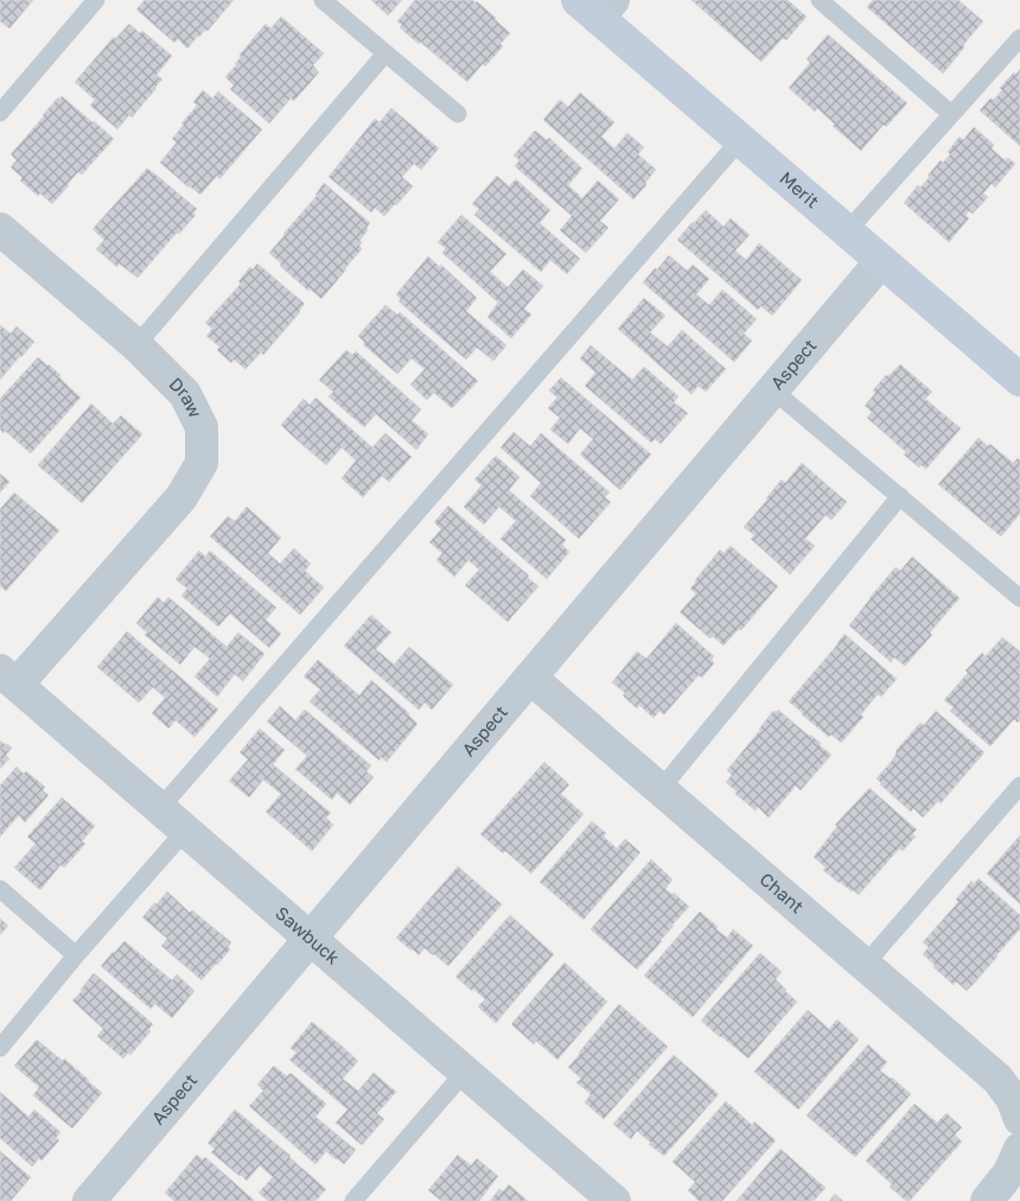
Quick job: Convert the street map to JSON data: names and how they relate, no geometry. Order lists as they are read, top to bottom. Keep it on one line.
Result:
{"streets":{"street":["Merit","Aspect","Draw","Chant","Sawbuck"]},"crossings":[["Merit","Aspect"],["Aspect","Chant"],["Aspect","Sawbuck"],["Draw","Sawbuck"]]}
